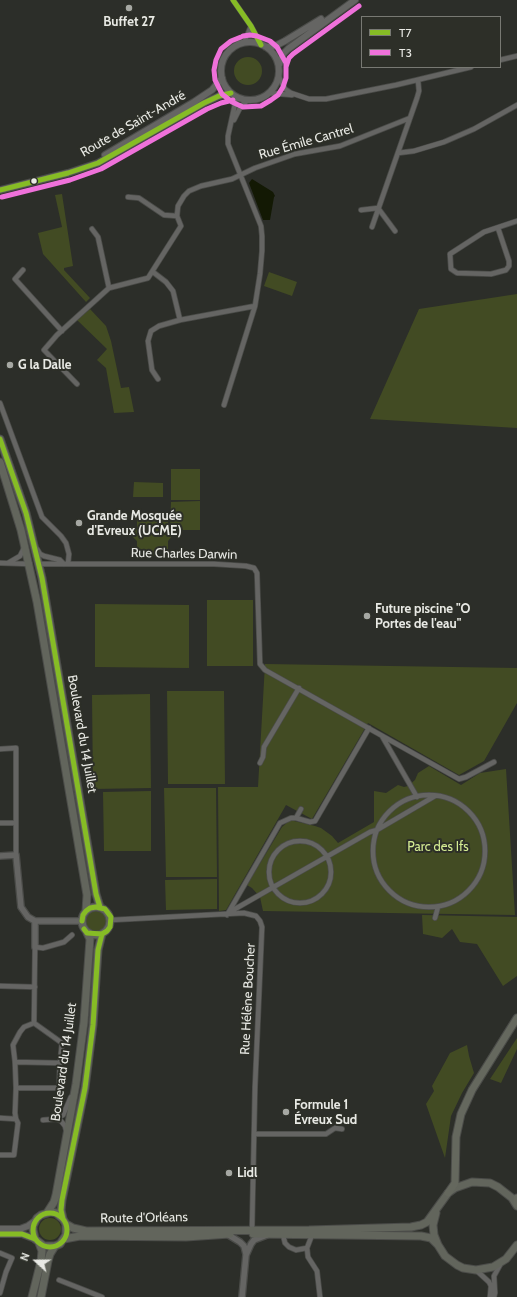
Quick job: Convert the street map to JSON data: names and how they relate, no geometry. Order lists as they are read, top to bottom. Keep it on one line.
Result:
{"streets":{"main road":["Route de Saint-André","Boulevard du 14 Juillet","Route d'Orléans"],"street":["Rue Émile Cantrel","Rue Charles Darwin","Rue Hélène Boucher"]},"crossings":[["Boulevard du 14 Juillet","Rue Hélène Boucher"],["Rue Hélène Boucher","Route d'Orléans"]],"parks":["Parc des Ifs"],"places":["Buffet 27","G la Dalle","Grande Mosquée d'Evreux (UCME)","Future piscine \"O Portes de l'eau\"","Formule 1 Évreux Sud","Lidl"],"lines":["transit line T7","transit line T3"],"legend":["T7","T3"],"north":"left"}
